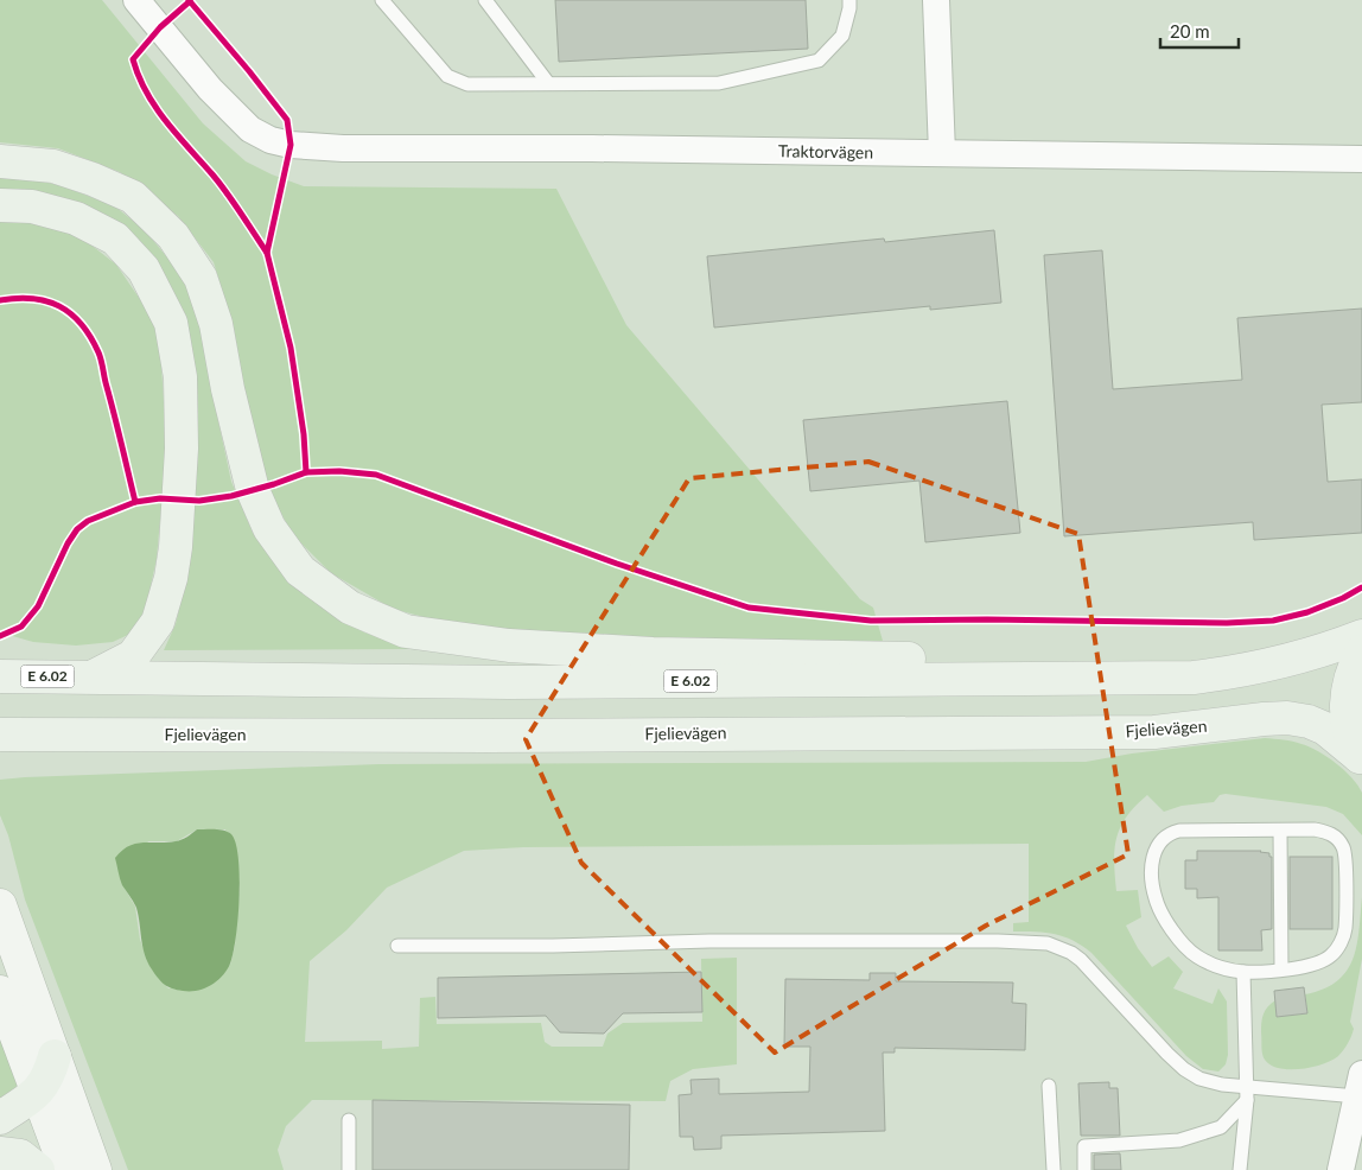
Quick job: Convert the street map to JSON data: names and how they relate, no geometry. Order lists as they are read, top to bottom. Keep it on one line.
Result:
{"streets":{"main road":["E 6.02","Fjelievägen"],"street":["Traktorvägen"]},"scale_bar":"20 m"}
